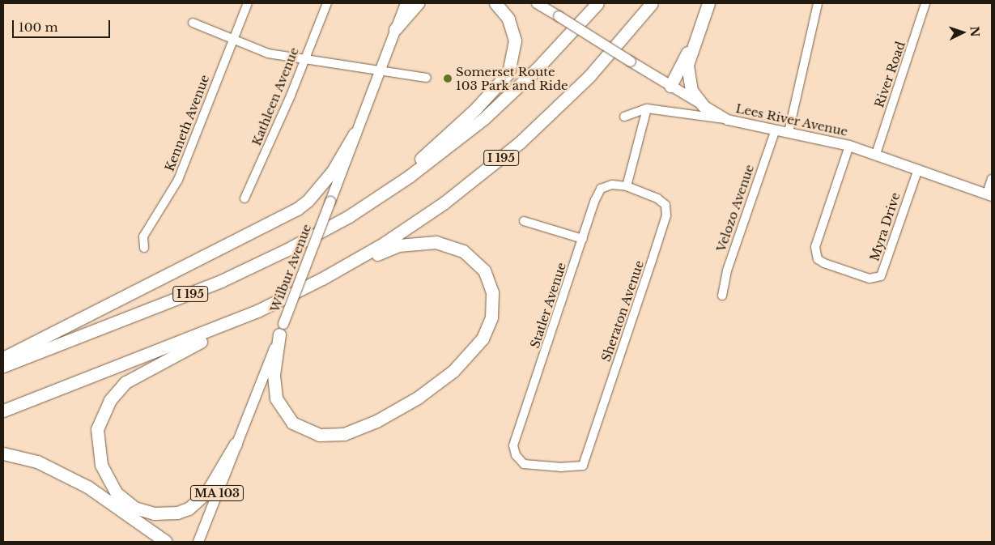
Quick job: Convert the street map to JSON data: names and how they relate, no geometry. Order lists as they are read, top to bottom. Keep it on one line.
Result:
{"streets":{"highway":["I 195"],"main road":["Lees River Avenue","Wilbur Avenue","MA 103"],"street":["River Road","Kathleen Avenue","Kenneth Avenue","Velozo Avenue","Myra Drive","Statler Avenue","Sheraton Avenue"]},"crossings":[["River Road","Lees River Avenue"],["Lees River Avenue","Velozo Avenue"],["Lees River Avenue","Myra Drive"],["Statler Avenue","Sheraton Avenue"]],"places":["Somerset Route 103 Park and Ride"],"scale_bar":"100 m","north":"right"}
